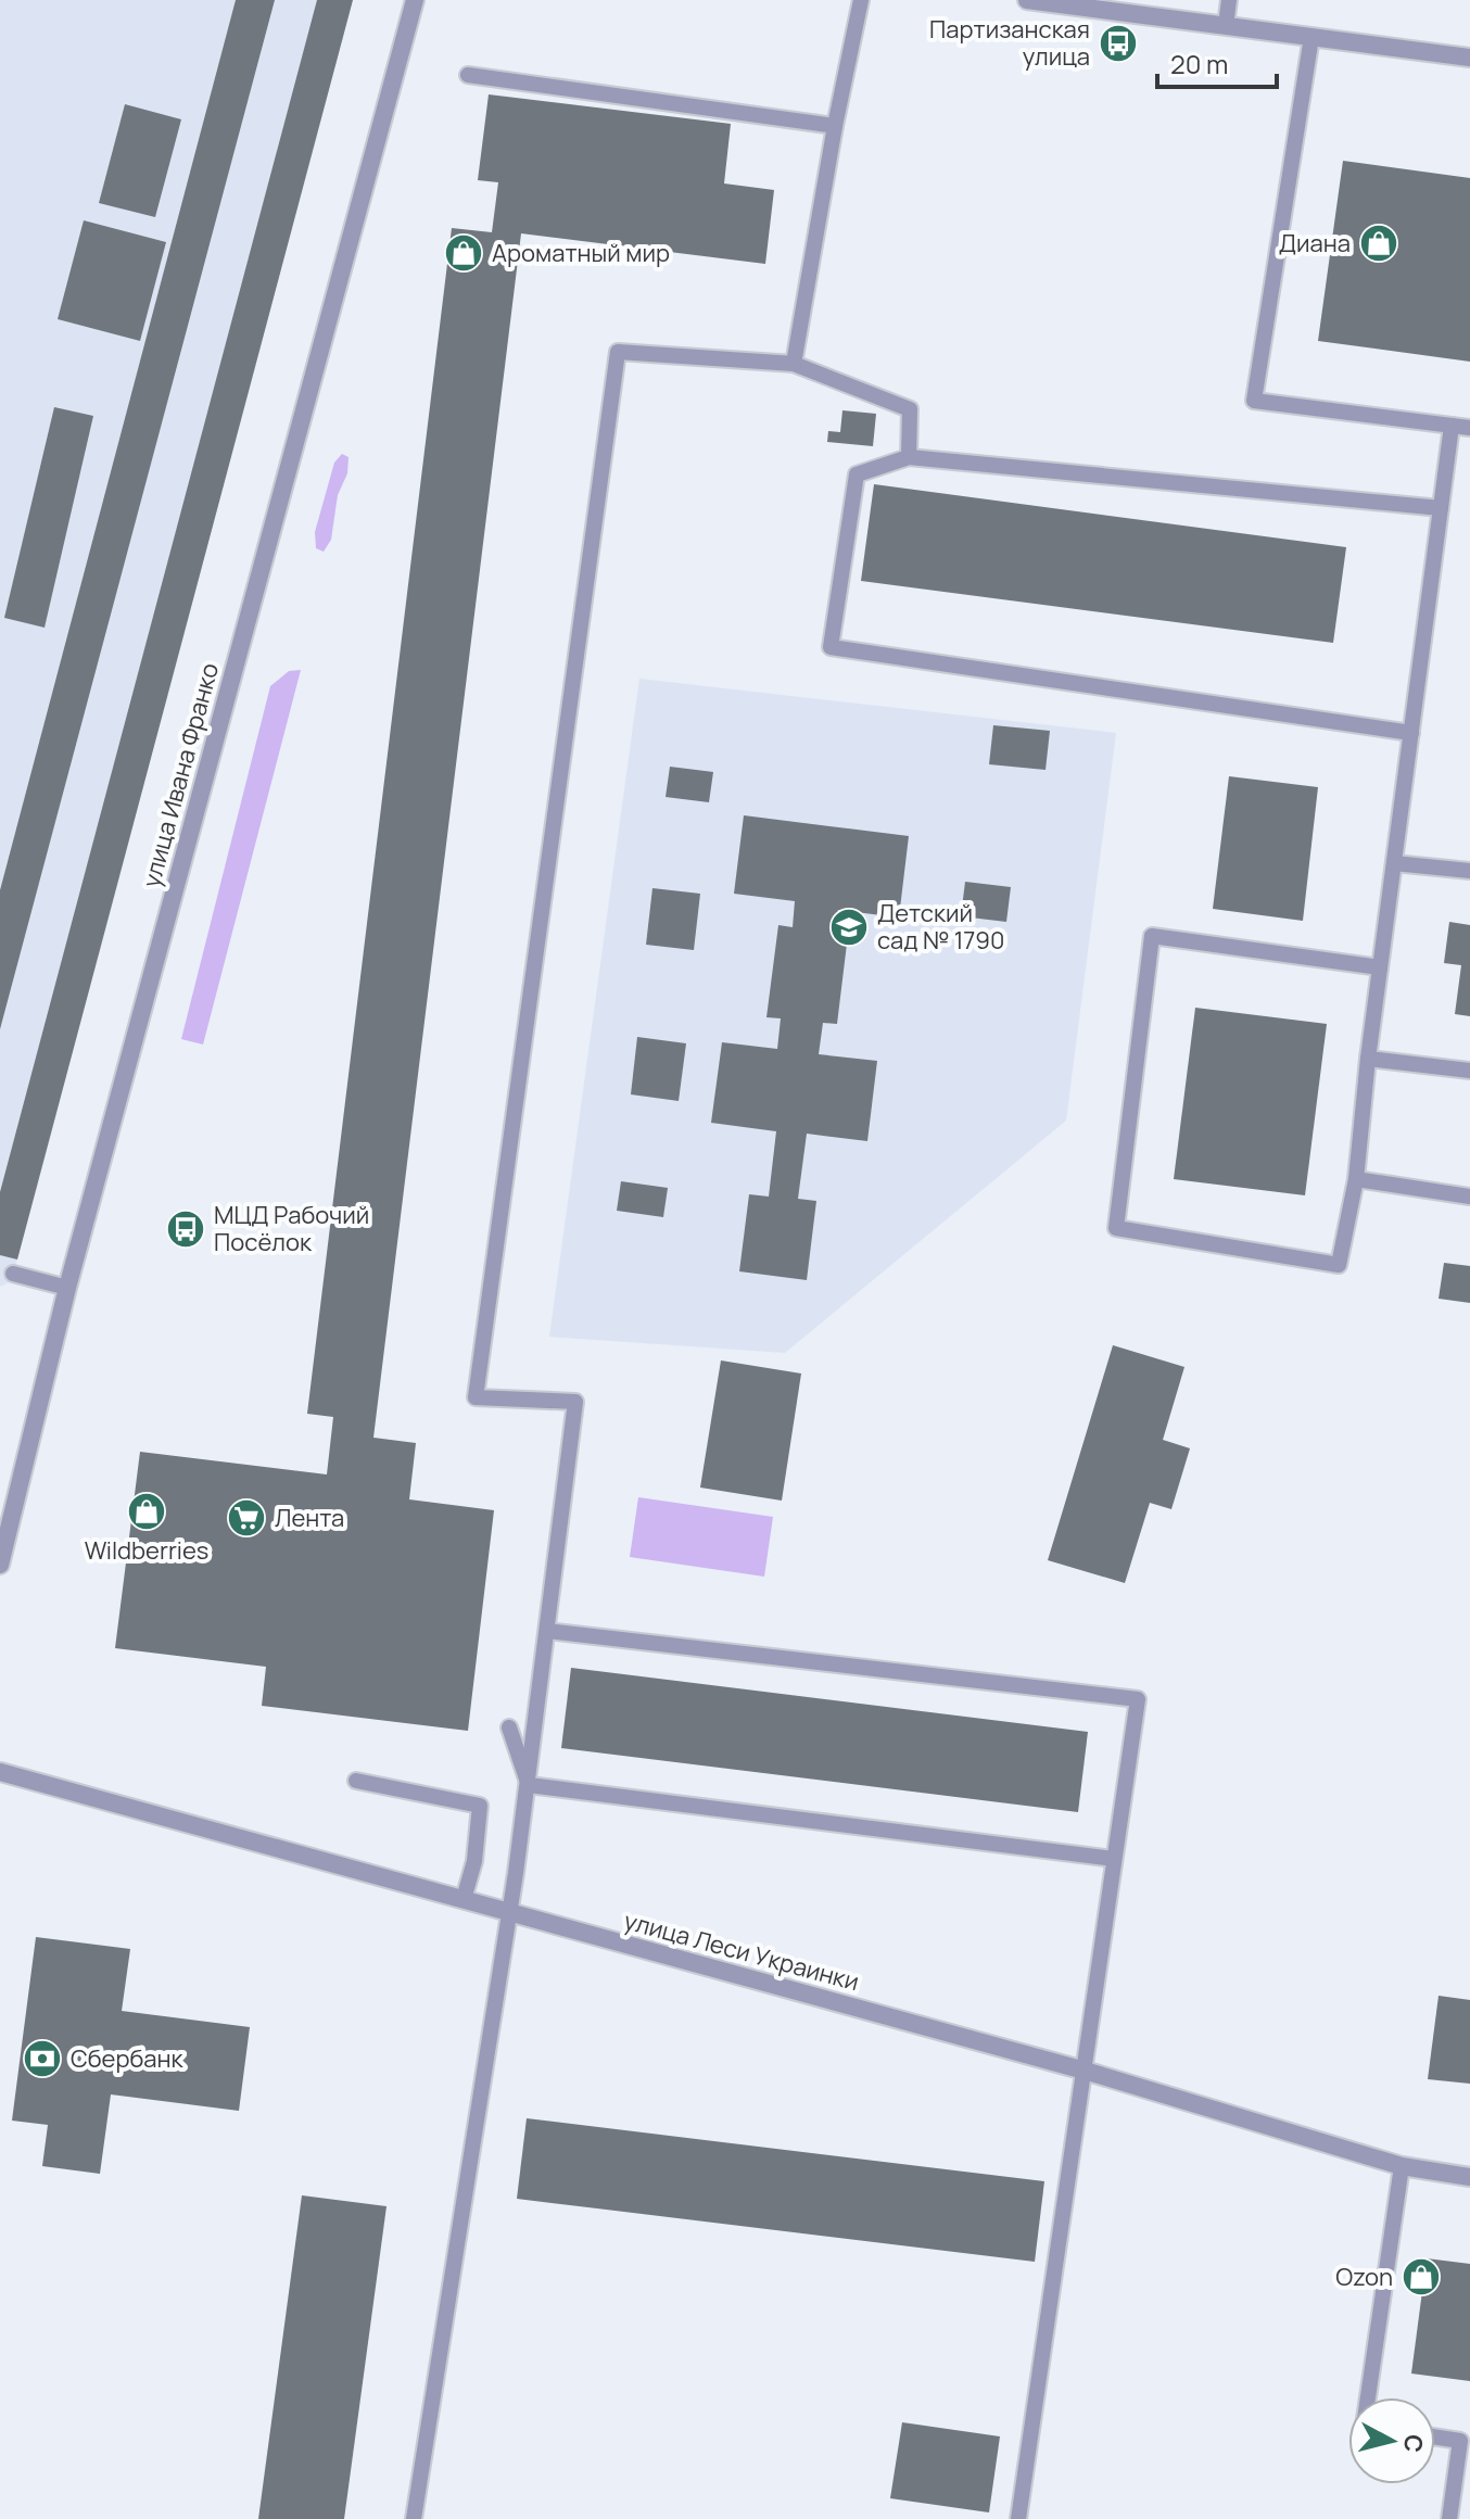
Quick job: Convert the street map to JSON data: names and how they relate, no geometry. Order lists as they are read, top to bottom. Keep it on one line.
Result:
{"streets":{"street":["улица Ивана Франко","улица Леси Украинки"]},"places":{"bus stop":["Партизанская улица","МЦД Рабочий Посёлок"],"shop":["Диана","Ароматный мир","Wildberries","Ozon"],"school or university":["Детский сад № 1790"],"supermarket":["Лента"],"bank":["Сбербанк"]},"scale_bar":"20 m","north":"right"}
